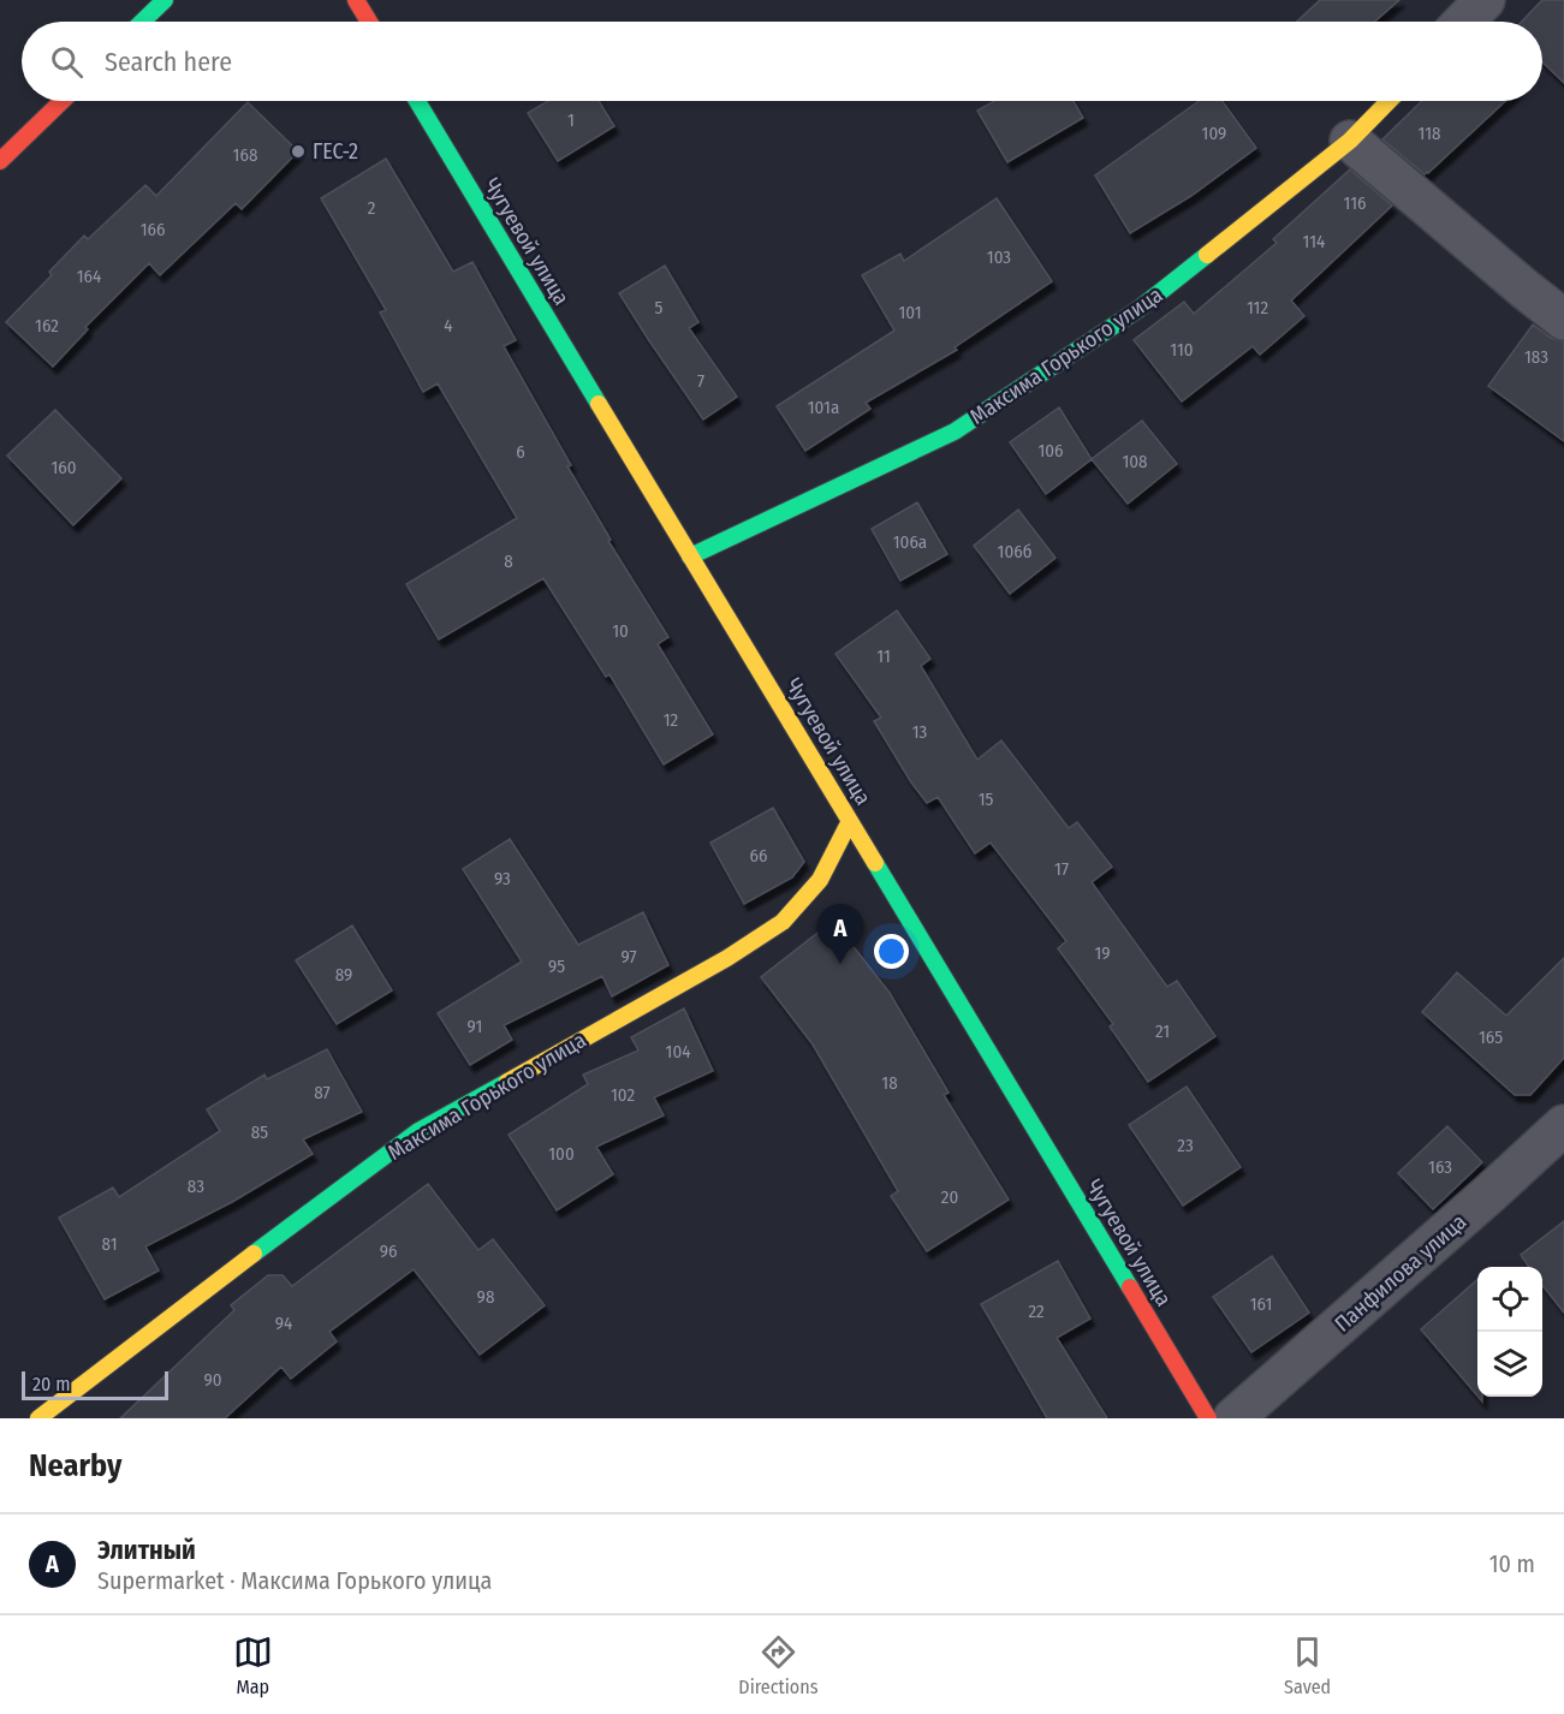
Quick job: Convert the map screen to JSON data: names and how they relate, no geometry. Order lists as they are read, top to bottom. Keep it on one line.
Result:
{"streets":{"street":["Чугуевой улица","Максима Горького улица","Панфилова улица"]},"crossings":[["Чугуевой улица","Максима Горького улица"]],"places":["ГЕС-2"],"house_numbers":["1","109","118","168","116","2","166","114","103","164","5","112","101","162","4","110","183","7","101а","106","6","108","160","106а","106б","8","10","11","12","13","15","66","17","93","19","97","95","89","91","21","165","104","18","87","102","85","23","100","163","83","20","81","96","98","161","22","94","90"],"scale_bar":"20 m","page":{"search":"Search here","pins":"A","scale":"20 m","heading":"Nearby","list":[{"mark":"A","name":"Элитный","note":"Supermarket · Максима Горького улица","value":"10 m"}],"nav":["Map","Directions","Saved"]}}
